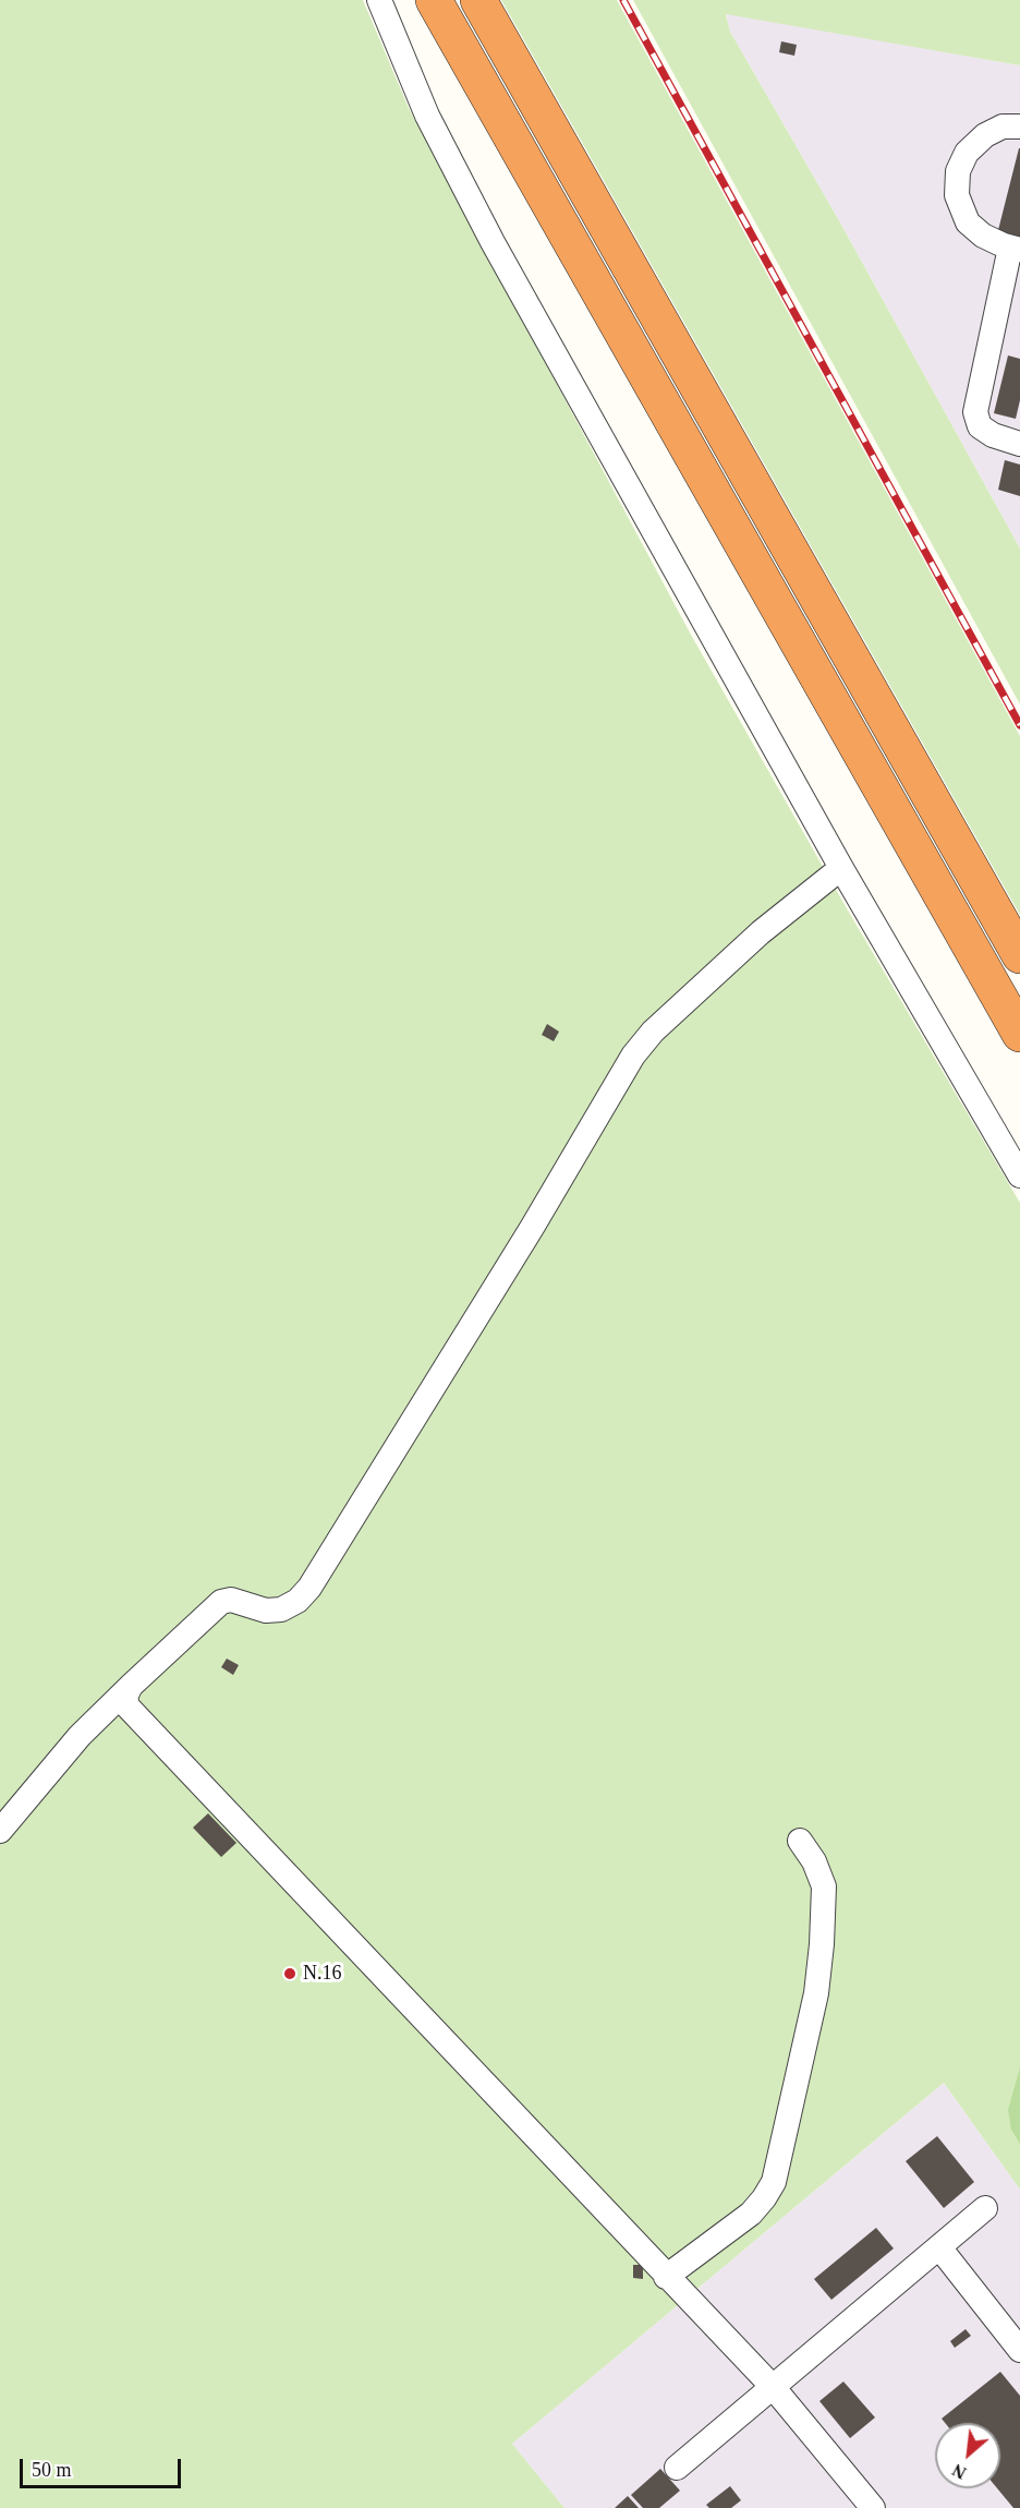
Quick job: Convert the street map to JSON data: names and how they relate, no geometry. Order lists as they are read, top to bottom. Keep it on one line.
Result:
{"places":["N.16"],"scale_bar":"50 m","north":"bottom left"}
